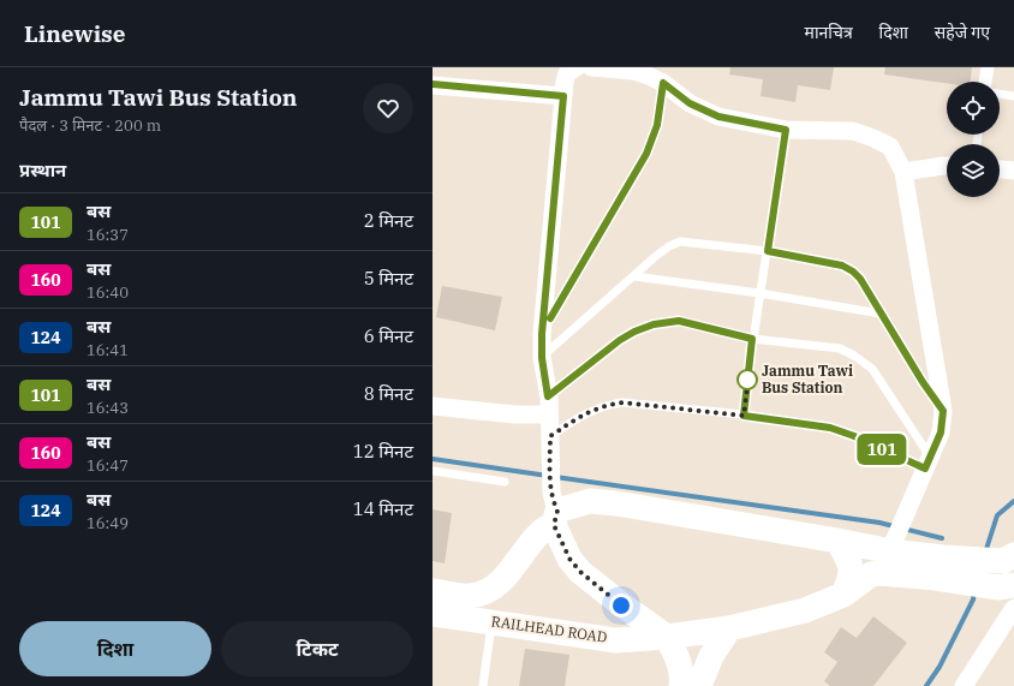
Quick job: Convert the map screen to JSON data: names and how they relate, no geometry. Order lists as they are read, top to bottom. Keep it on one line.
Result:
{"streets":{"main road":["RAILHEAD ROAD"]},"places":["Jammu Tawi Bus Station"],"lines":["bus line 101"],"page":{"header":"Linewise","nav":["मानचित्र","दिशा","सहेजे गए"],"heading":[["Jammu Tawi Bus Station","पैदल · 3 मिनट · 200 m"],"प्रस्थान"],"on_map":"101","list":[{"mark":"101","name":"बस","note":"16:37","value":"2 मिनट"},{"mark":"160","name":"बस","note":"16:40","value":"5 मिनट"},{"mark":"124","name":"बस","note":"16:41","value":"6 मिनट"},{"mark":"101","name":"बस","note":"16:43","value":"8 मिनट"},{"mark":"160","name":"बस","note":"16:47","value":"12 मिनट"},{"mark":"124","name":"बस","note":"16:49","value":"14 मिनट"}],"buttons":["दिशा","टिकट"]}}
